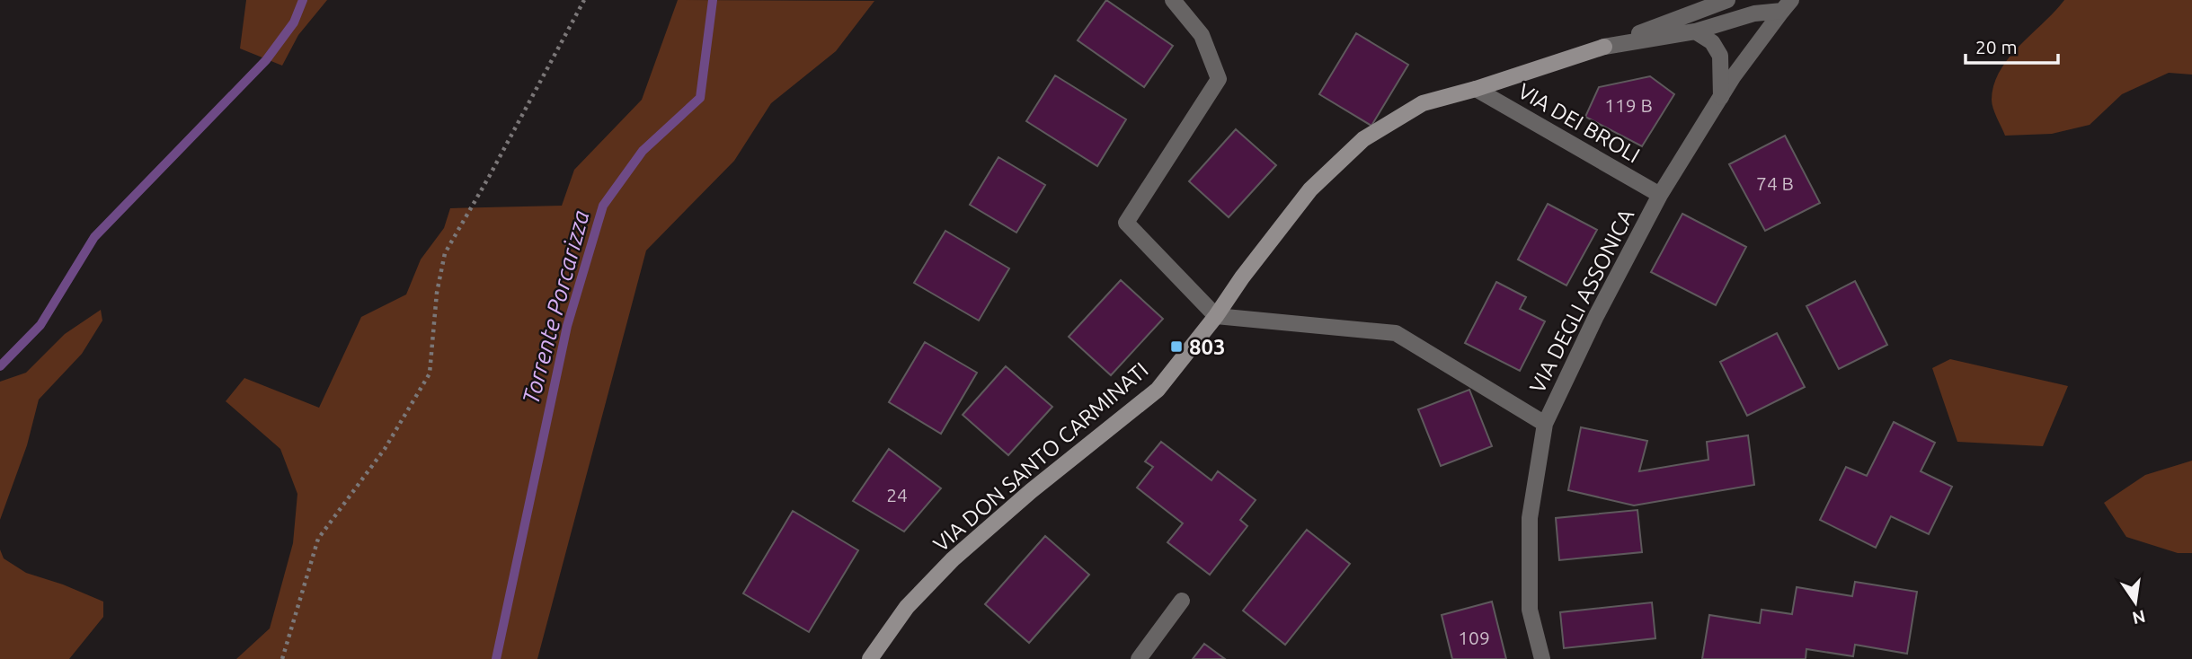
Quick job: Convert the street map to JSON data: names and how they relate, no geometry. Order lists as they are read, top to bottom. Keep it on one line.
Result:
{"streets":{"main road":["VIA DON SANTO CARMINATI"],"street":["VIA DEI BROLI","VIA DEGLI ASSONICA"]},"crossings":[["VIA DEI BROLI","VIA DEGLI ASSONICA"],["VIA DEI BROLI","VIA DON SANTO CARMINATI"],["VIA DEGLI ASSONICA","VIA DON SANTO CARMINATI"]],"water":["Torrente Porcarizza"],"places":{"transit":["803"]},"house_numbers":["119 B","74 B","24","109"],"scale_bar":"20 m","north":"bottom"}
